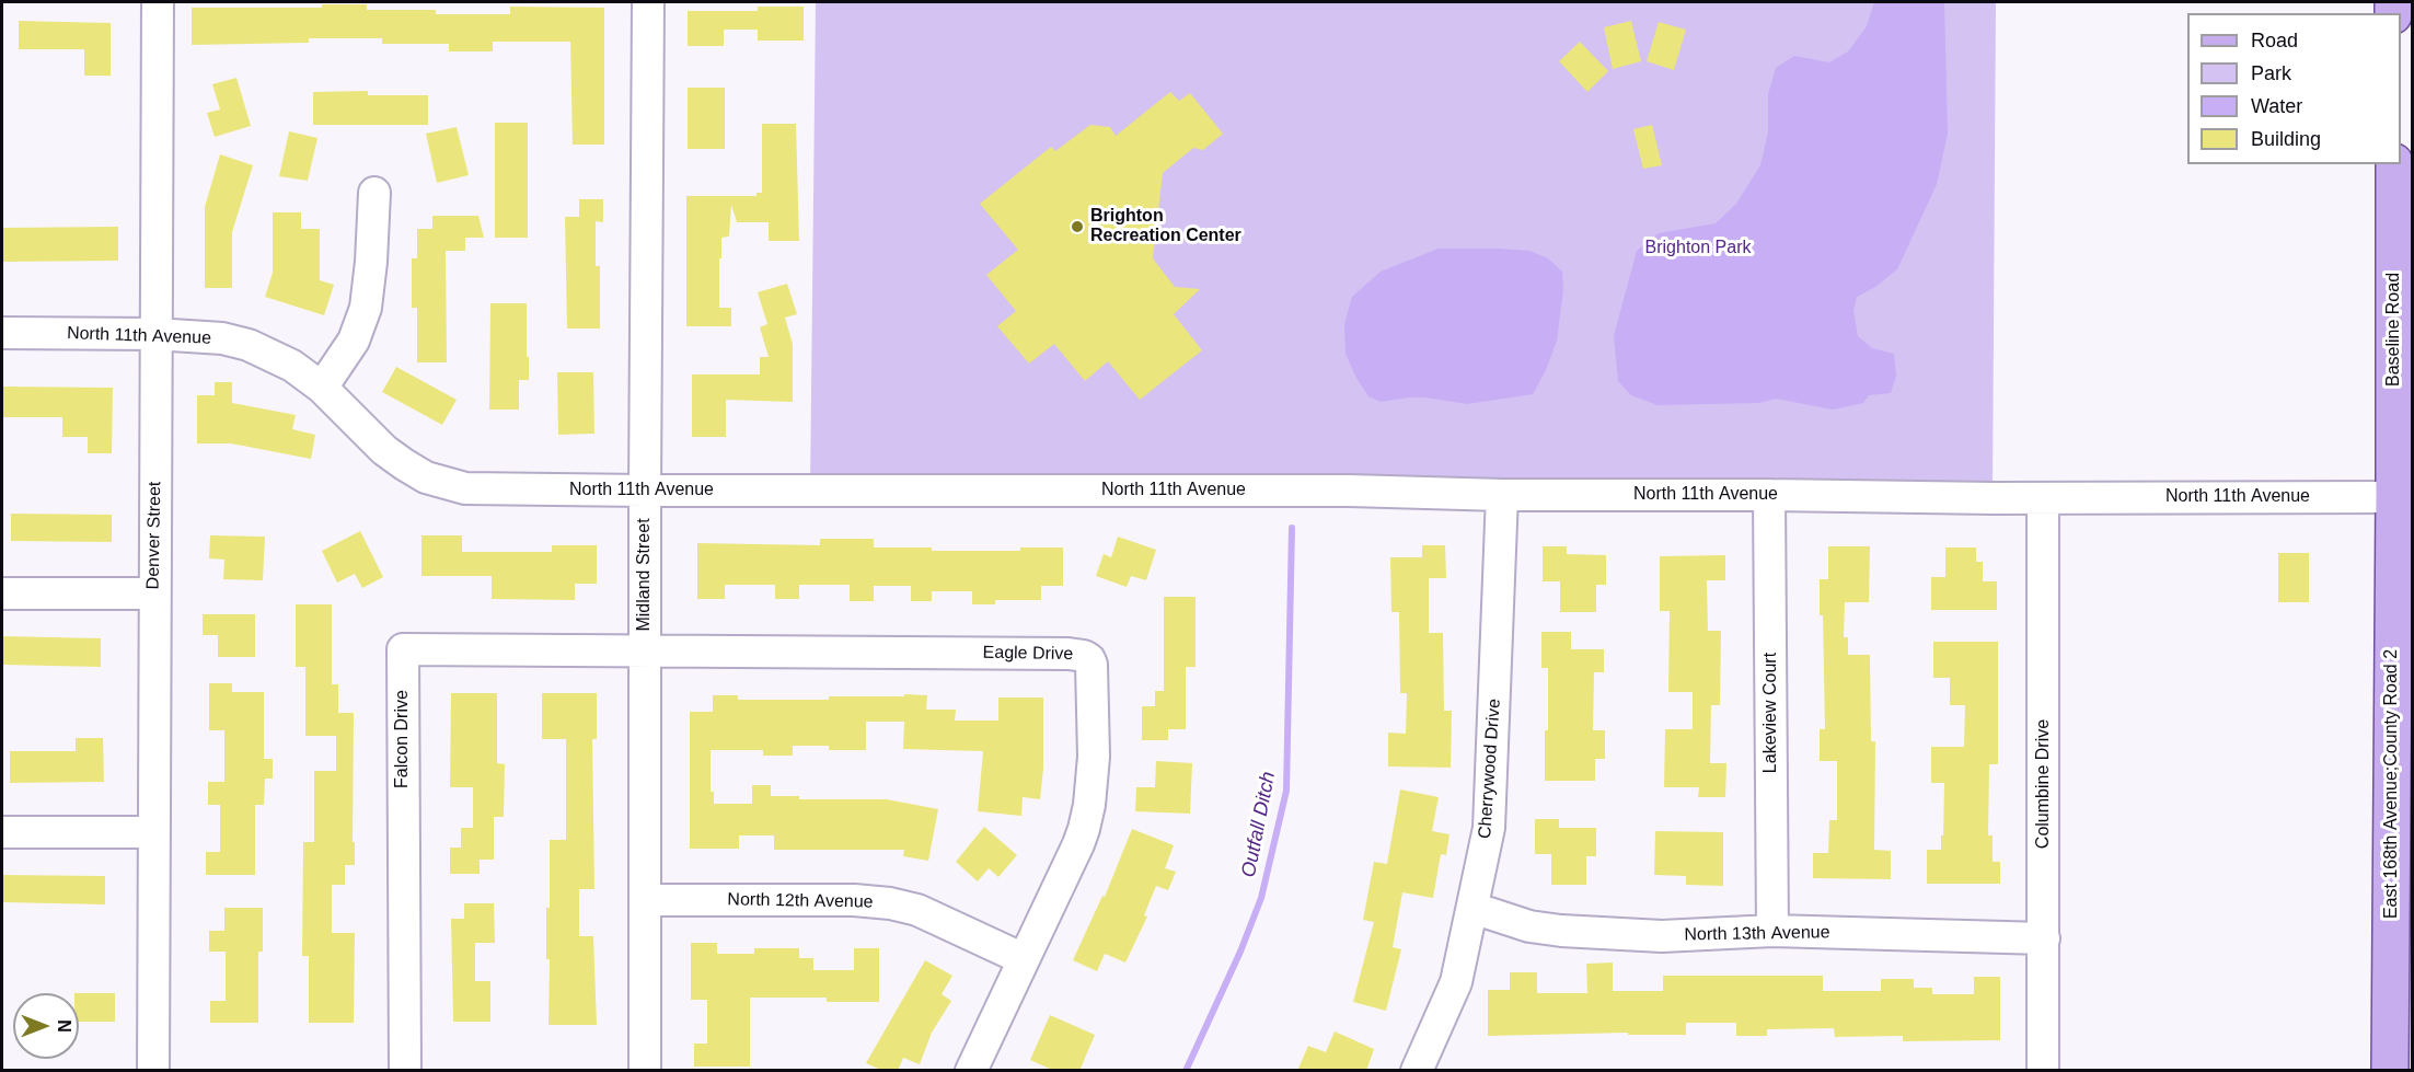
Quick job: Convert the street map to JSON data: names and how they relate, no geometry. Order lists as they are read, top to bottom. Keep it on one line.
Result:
{"streets":{"main road":["Baseline Road","East 168th Avenue;County Road 2"],"street":["North 11th Avenue","Denver Street","Midland Street","Eagle Drive","Lakeview Court","Falcon Drive","Cherrywood Drive","Columbine Drive","North 12th Avenue","North 13th Avenue"]},"crossings":[["Baseline Road","North 11th Avenue"],["Baseline Road","East 168th Avenue;County Road 2"],["North 11th Avenue","Denver Street"],["North 11th Avenue","Midland Street"],["North 11th Avenue","Lakeview Court"],["North 11th Avenue","Cherrywood Drive"],["North 11th Avenue","Columbine Drive"],["North 11th Avenue","East 168th Avenue;County Road 2"],["Midland Street","Eagle Drive"],["Midland Street","Falcon Drive"],["Midland Street","North 12th Avenue"],["Eagle Drive","Falcon Drive"],["Eagle Drive","North 12th Avenue"],["Lakeview Court","North 13th Avenue"],["Cherrywood Drive","North 13th Avenue"],["Columbine Drive","North 13th Avenue"]],"water":["Outfall Ditch"],"parks":["Brighton Park"],"places":["Brighton Recreation Center"],"legend":["Road","Park","Water","Building"],"north":"right"}
